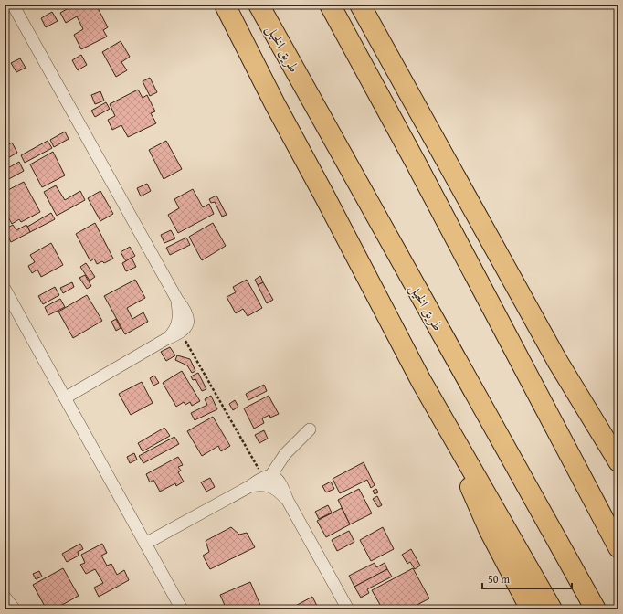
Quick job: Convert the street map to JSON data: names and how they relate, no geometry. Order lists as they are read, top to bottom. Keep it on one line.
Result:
{"streets":{"highway":["طريق الخيل"]},"scale_bar":"50 m"}
